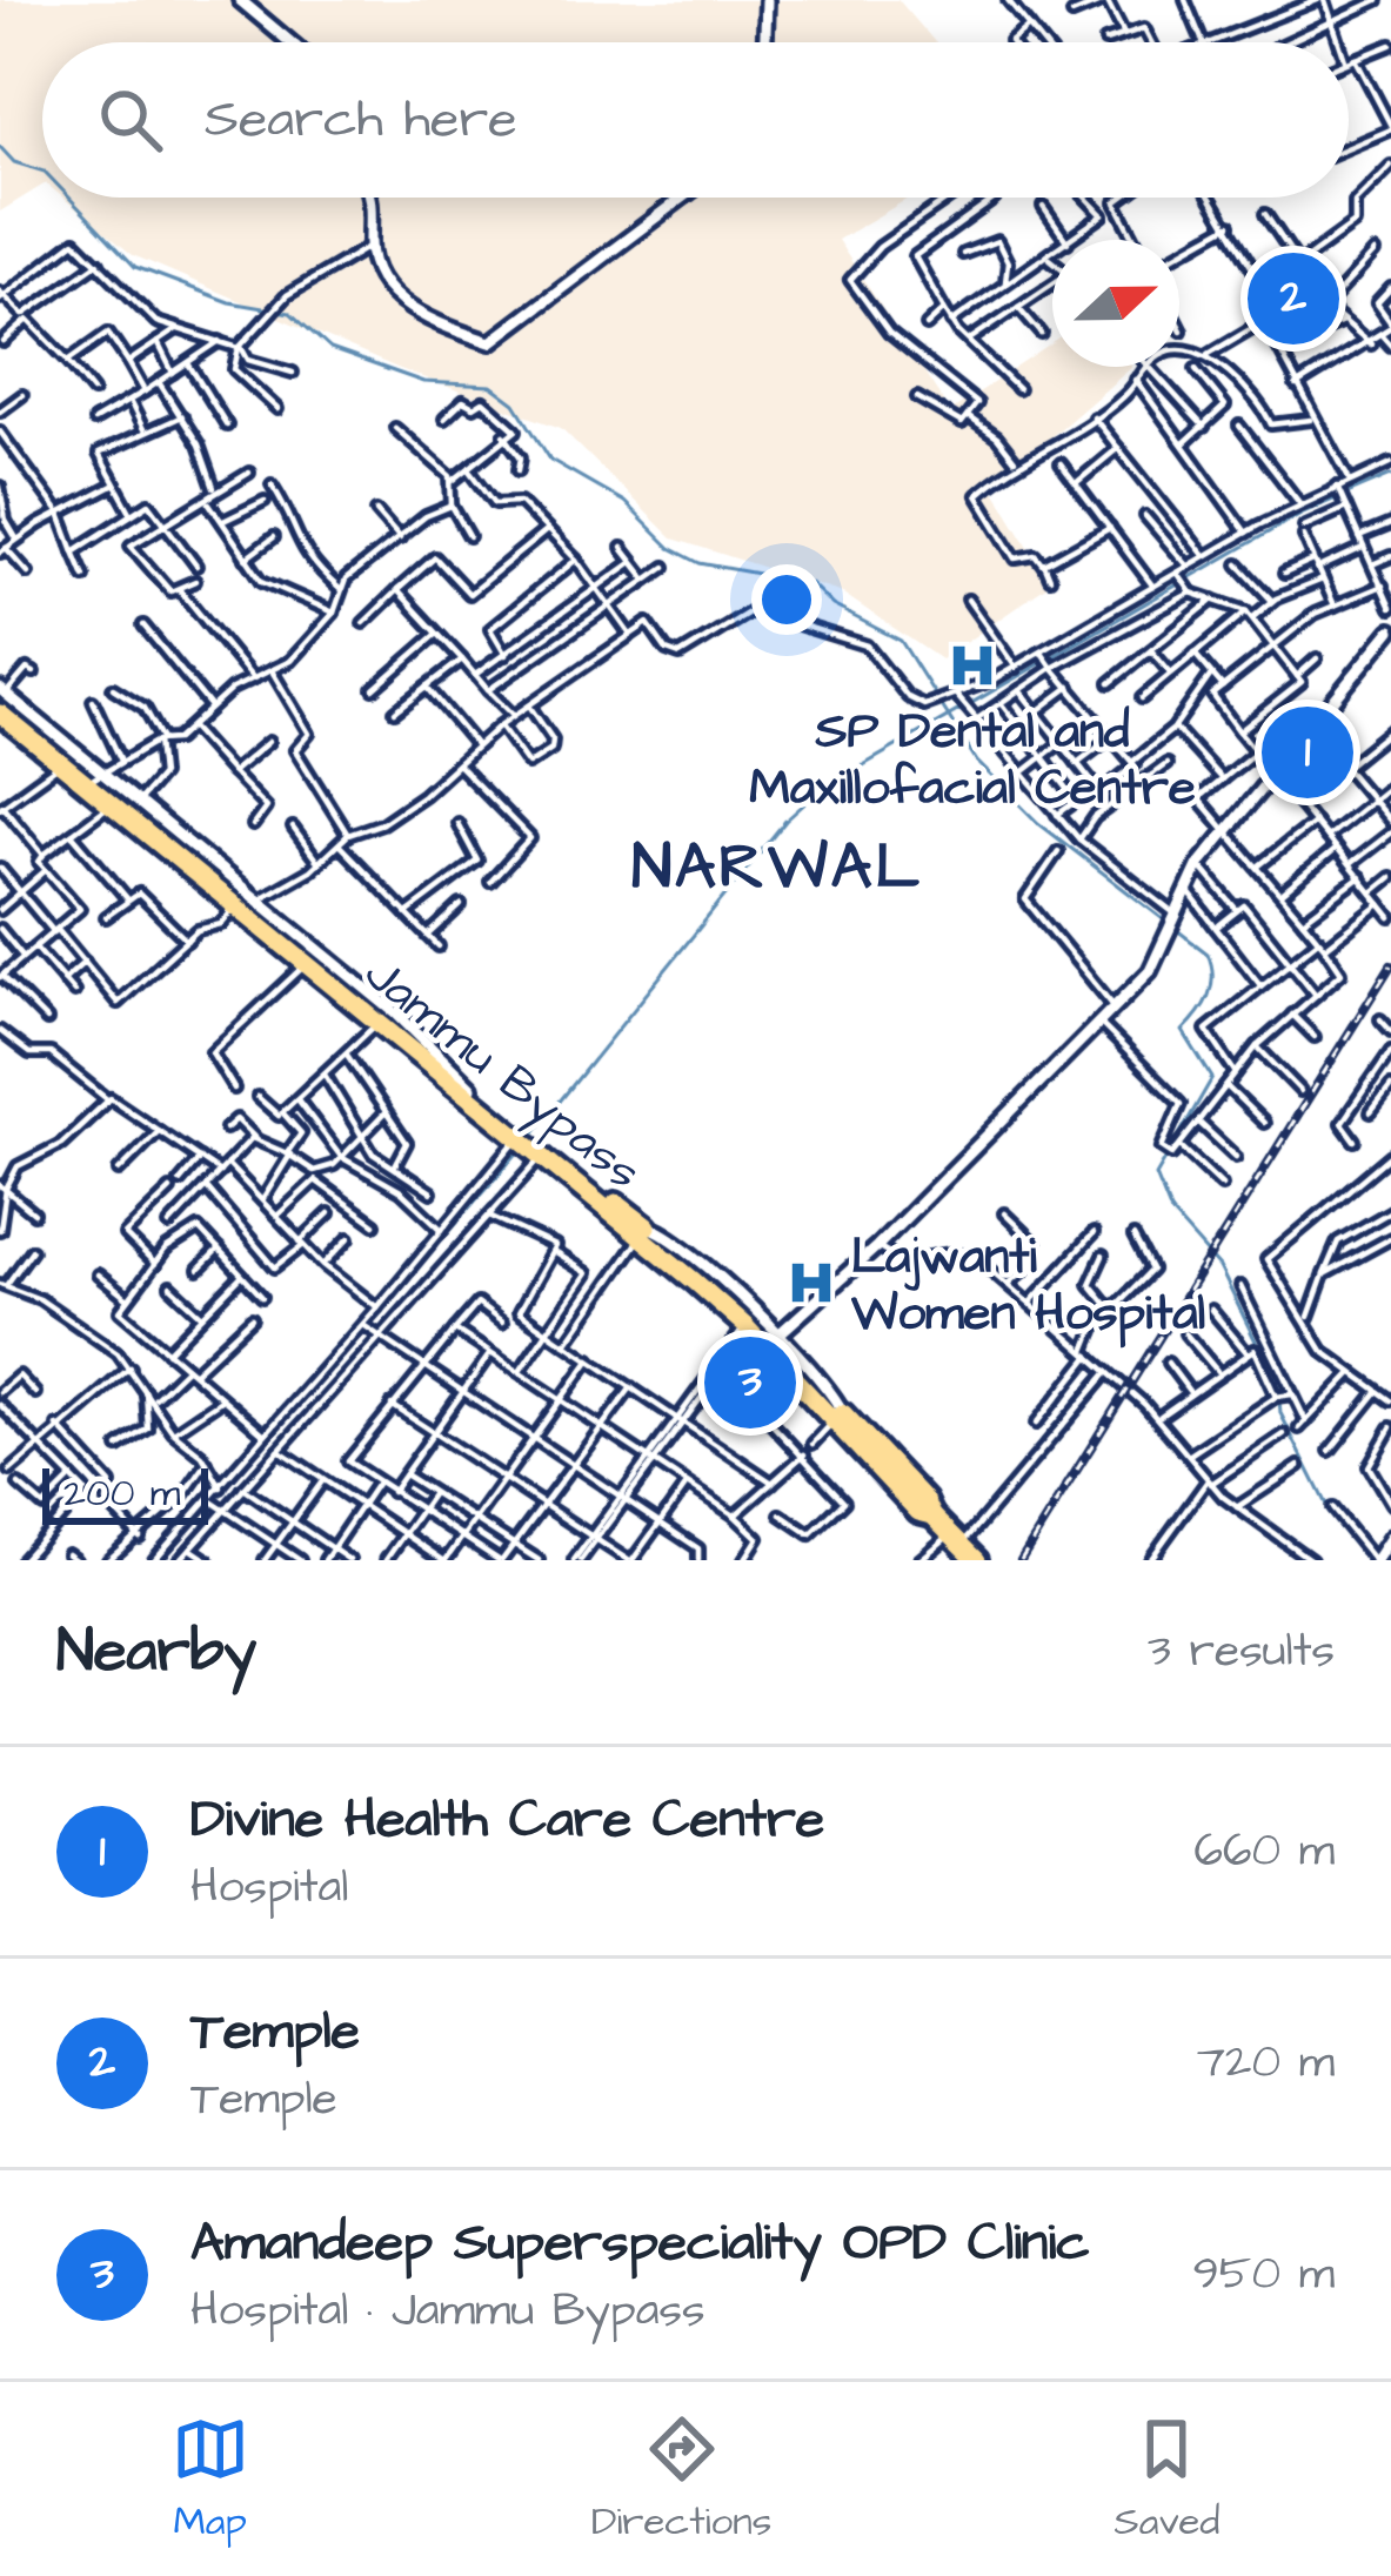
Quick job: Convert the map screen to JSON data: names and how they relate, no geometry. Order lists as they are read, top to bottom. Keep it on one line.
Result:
{"streets":{"highway":["Jammu Bypass"]},"districts":["NARWAL"],"places":{"hospital":["SP Dental and Maxillofacial Centre","Lajwanti Women Hospital"]},"scale_bar":"200 m","north":"right","page":{"search":"Search here","pins":["2","1","3"],"scale":"200 m","heading":["Nearby","3 results"],"list":[{"mark":"1","name":"Divine Health Care Centre","note":"Hospital","value":"660 m"},{"mark":"2","name":"Temple","note":"Temple","value":"720 m"},{"mark":"3","name":"Amandeep Superspeciality OPD Clinic","note":"Hospital · Jammu Bypass","value":"950 m"}],"nav":["Map","Directions","Saved"]}}
